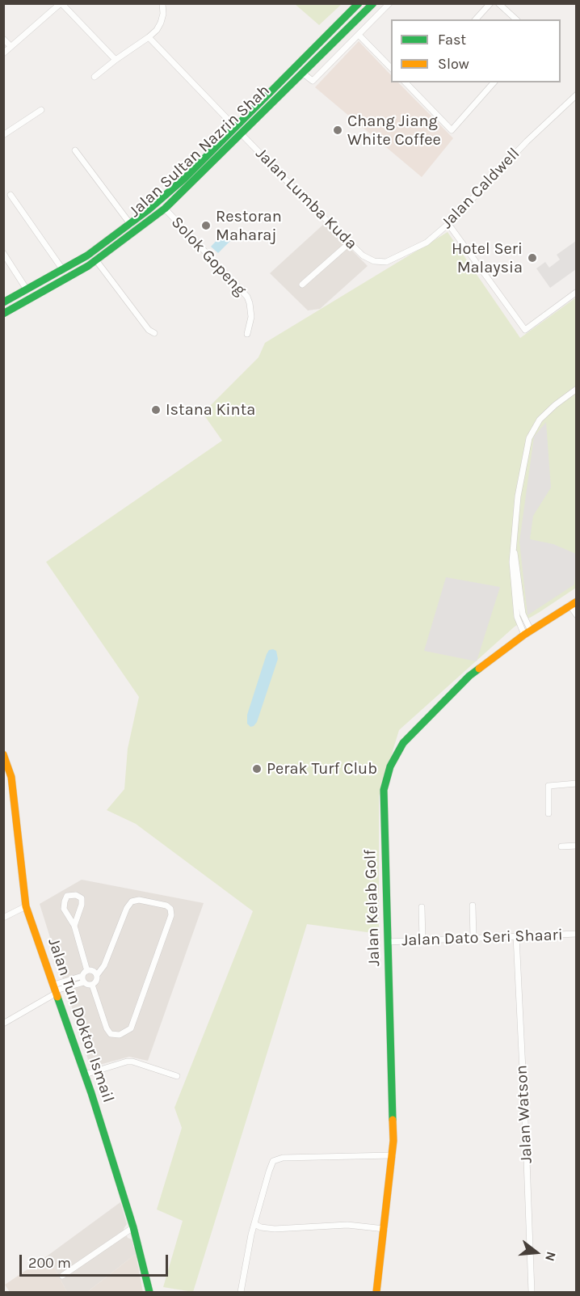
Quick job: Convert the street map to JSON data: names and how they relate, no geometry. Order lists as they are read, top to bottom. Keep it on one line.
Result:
{"streets":{"main road":["Jalan Sultan Nazrin Shah","Jalan Kelab Golf","Jalan Tun Doktor Ismail"],"street":["Jalan Caldwell","Jalan Lumba Kuda","Solok Gopeng","Jalan Dato Seri Shaari","Jalan Watson"]},"crossings":[["Jalan Sultan Nazrin Shah","Jalan Lumba Kuda"],["Jalan Sultan Nazrin Shah","Solok Gopeng"],["Jalan Caldwell","Jalan Lumba Kuda"],["Jalan Kelab Golf","Jalan Dato Seri Shaari"],["Jalan Dato Seri Shaari","Jalan Watson"]],"places":["Chang Jiang White Coffee","Restoran Maharaj","Hotel Seri Malaysia","Istana Kinta","Perak Turf Club"],"legend":["Fast","Slow"],"scale_bar":"200 m","north":"right"}
